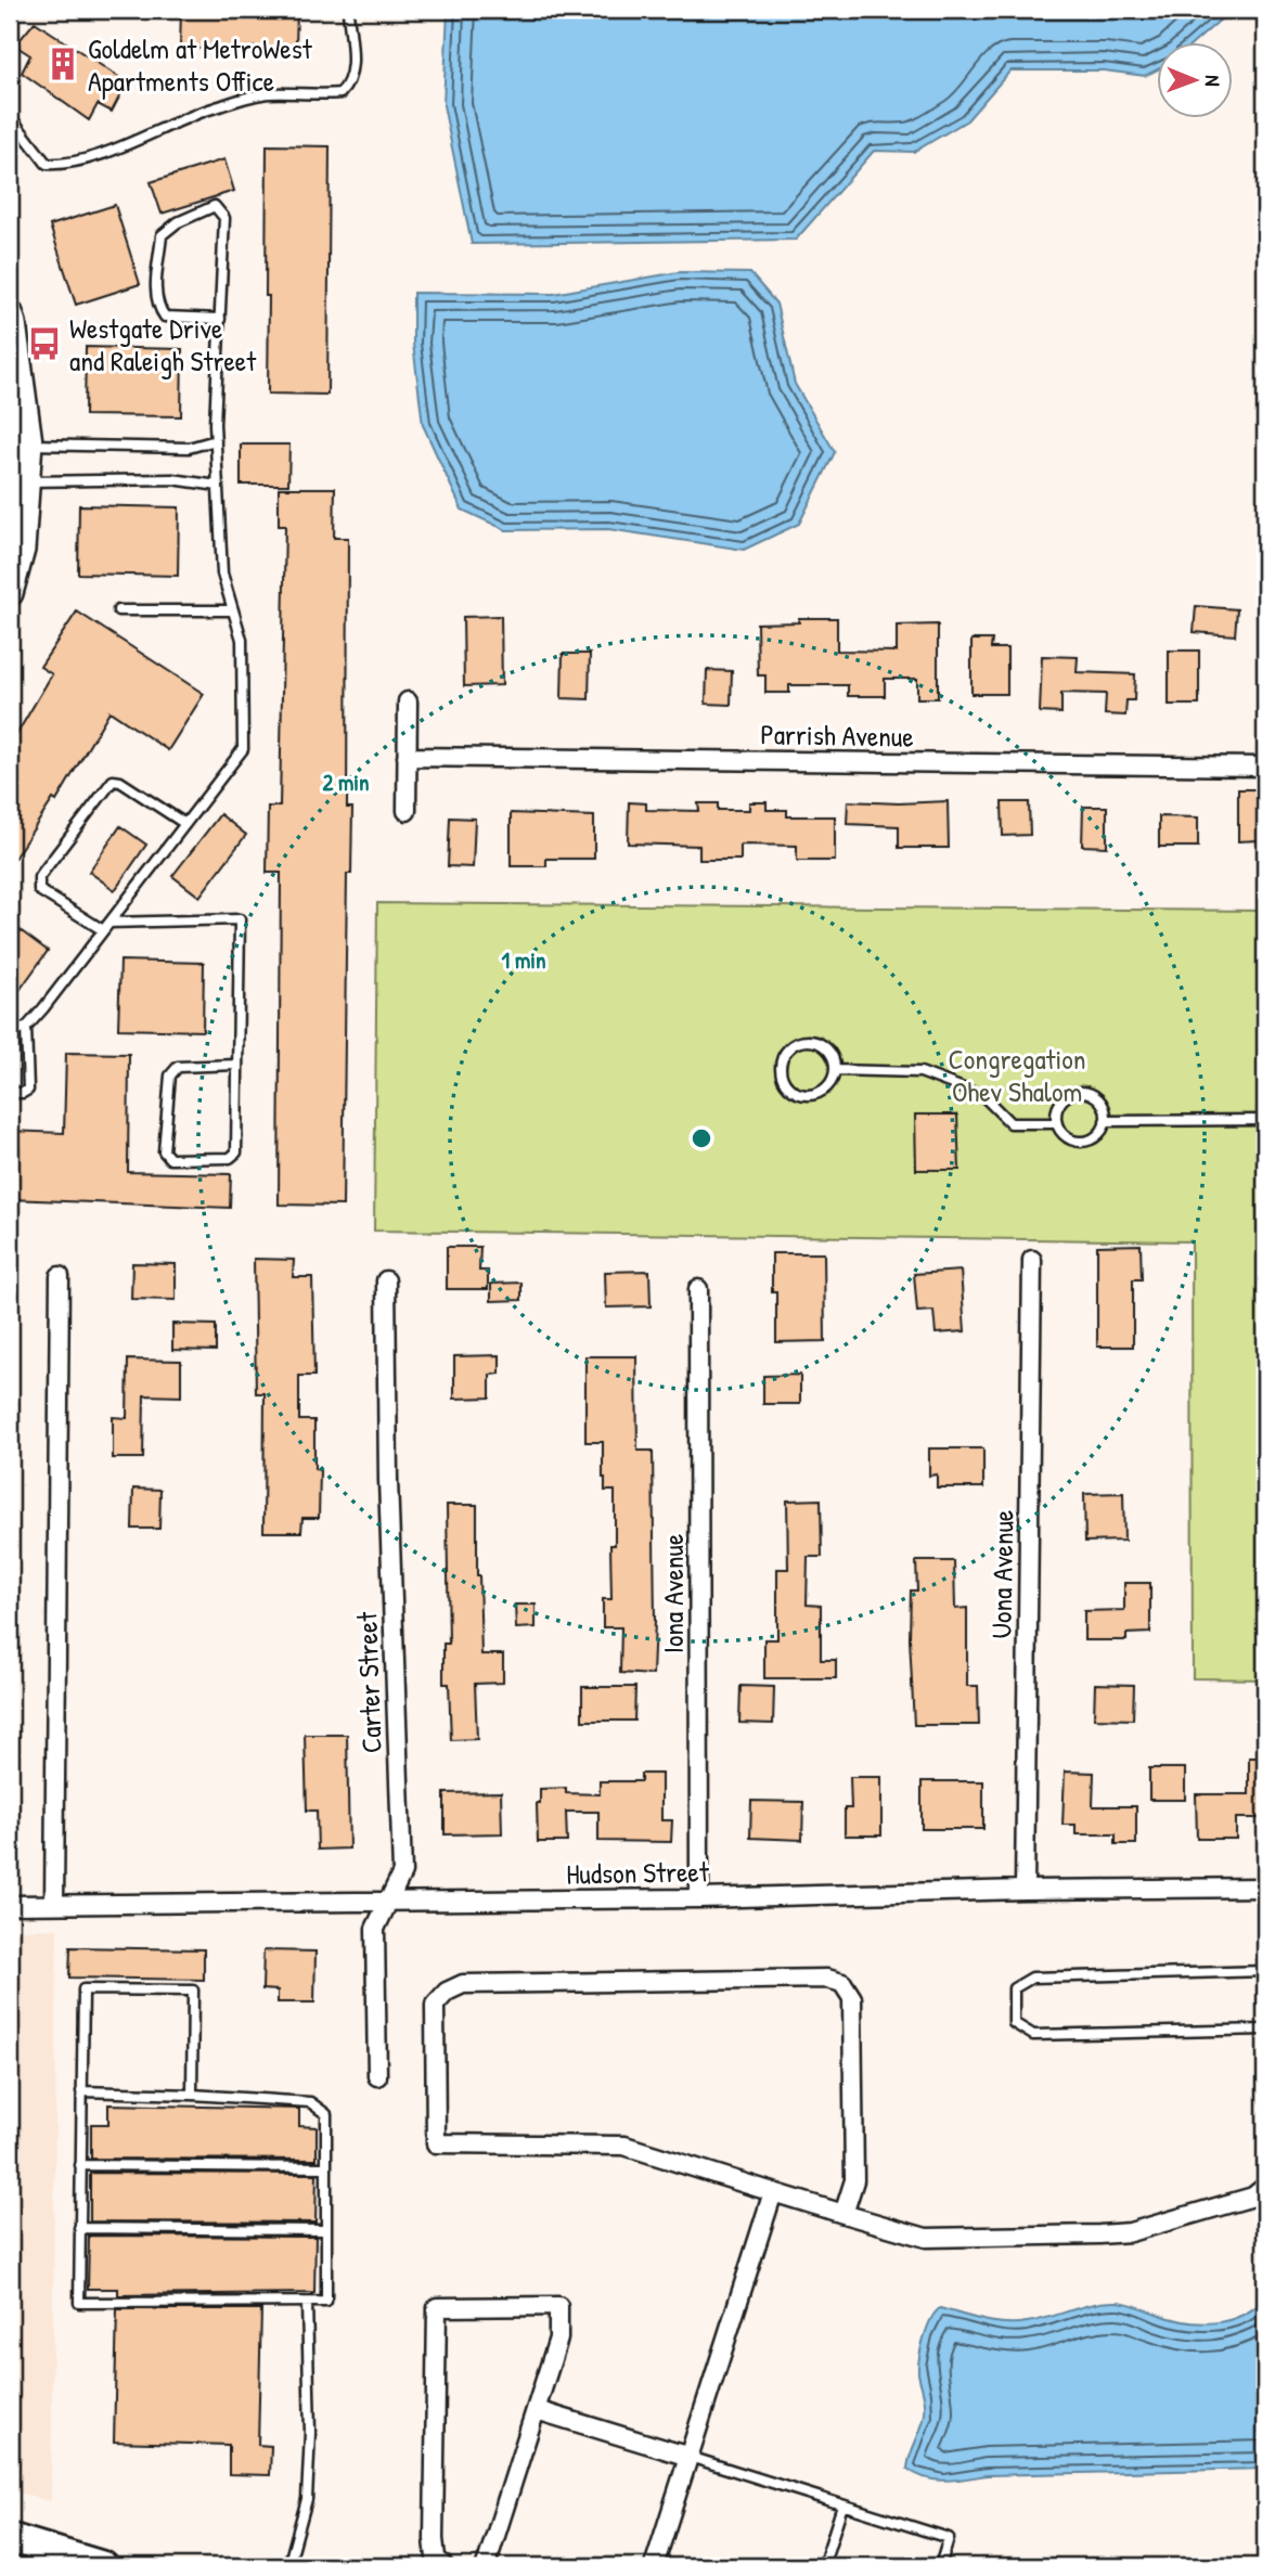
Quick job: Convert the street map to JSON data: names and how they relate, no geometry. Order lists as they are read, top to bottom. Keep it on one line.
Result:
{"streets":{"street":["Parrish Avenue","Uona Avenue","Iona Avenue","Carter Street","Hudson Street"]},"crossings":[["Uona Avenue","Hudson Street"],["Iona Avenue","Hudson Street"],["Carter Street","Hudson Street"]],"parks":["Congregation Ohev Shalom"],"places":{"building":["Goldelm at MetroWest Apartments Office"],"bus stop":["Westgate Drive and Raleigh Street"]},"north":"right","rings":["2 min","1 min"]}
